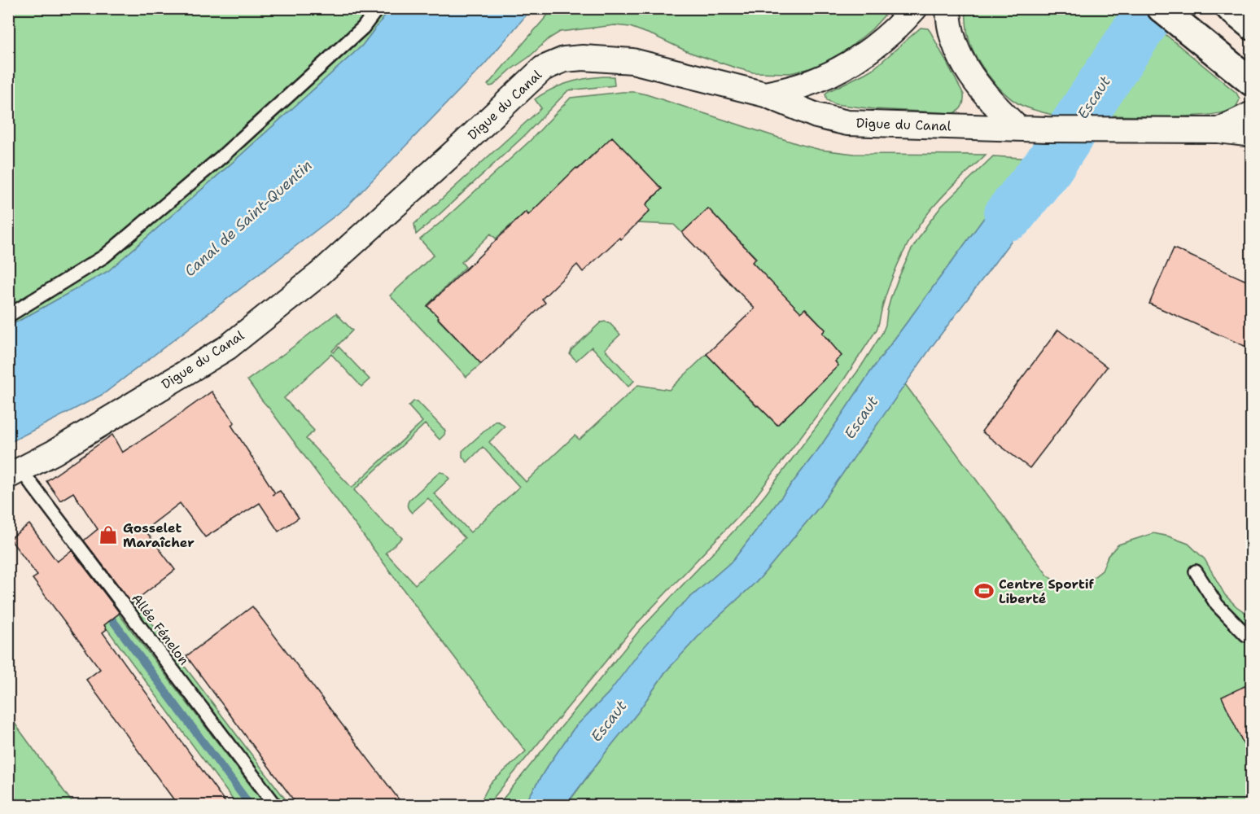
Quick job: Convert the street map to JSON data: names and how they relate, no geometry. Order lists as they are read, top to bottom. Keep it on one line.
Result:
{"streets":{"street":["Digue du Canal"],"lane":["Allée Fénelon"]},"crossings":[["Digue du Canal","Allée Fénelon"]],"water":["Escaut","Canal de Saint-Quentin"],"places":{"shop":["Gosselet Maraîcher"],"sports":["Centre Sportif Liberté"]}}
